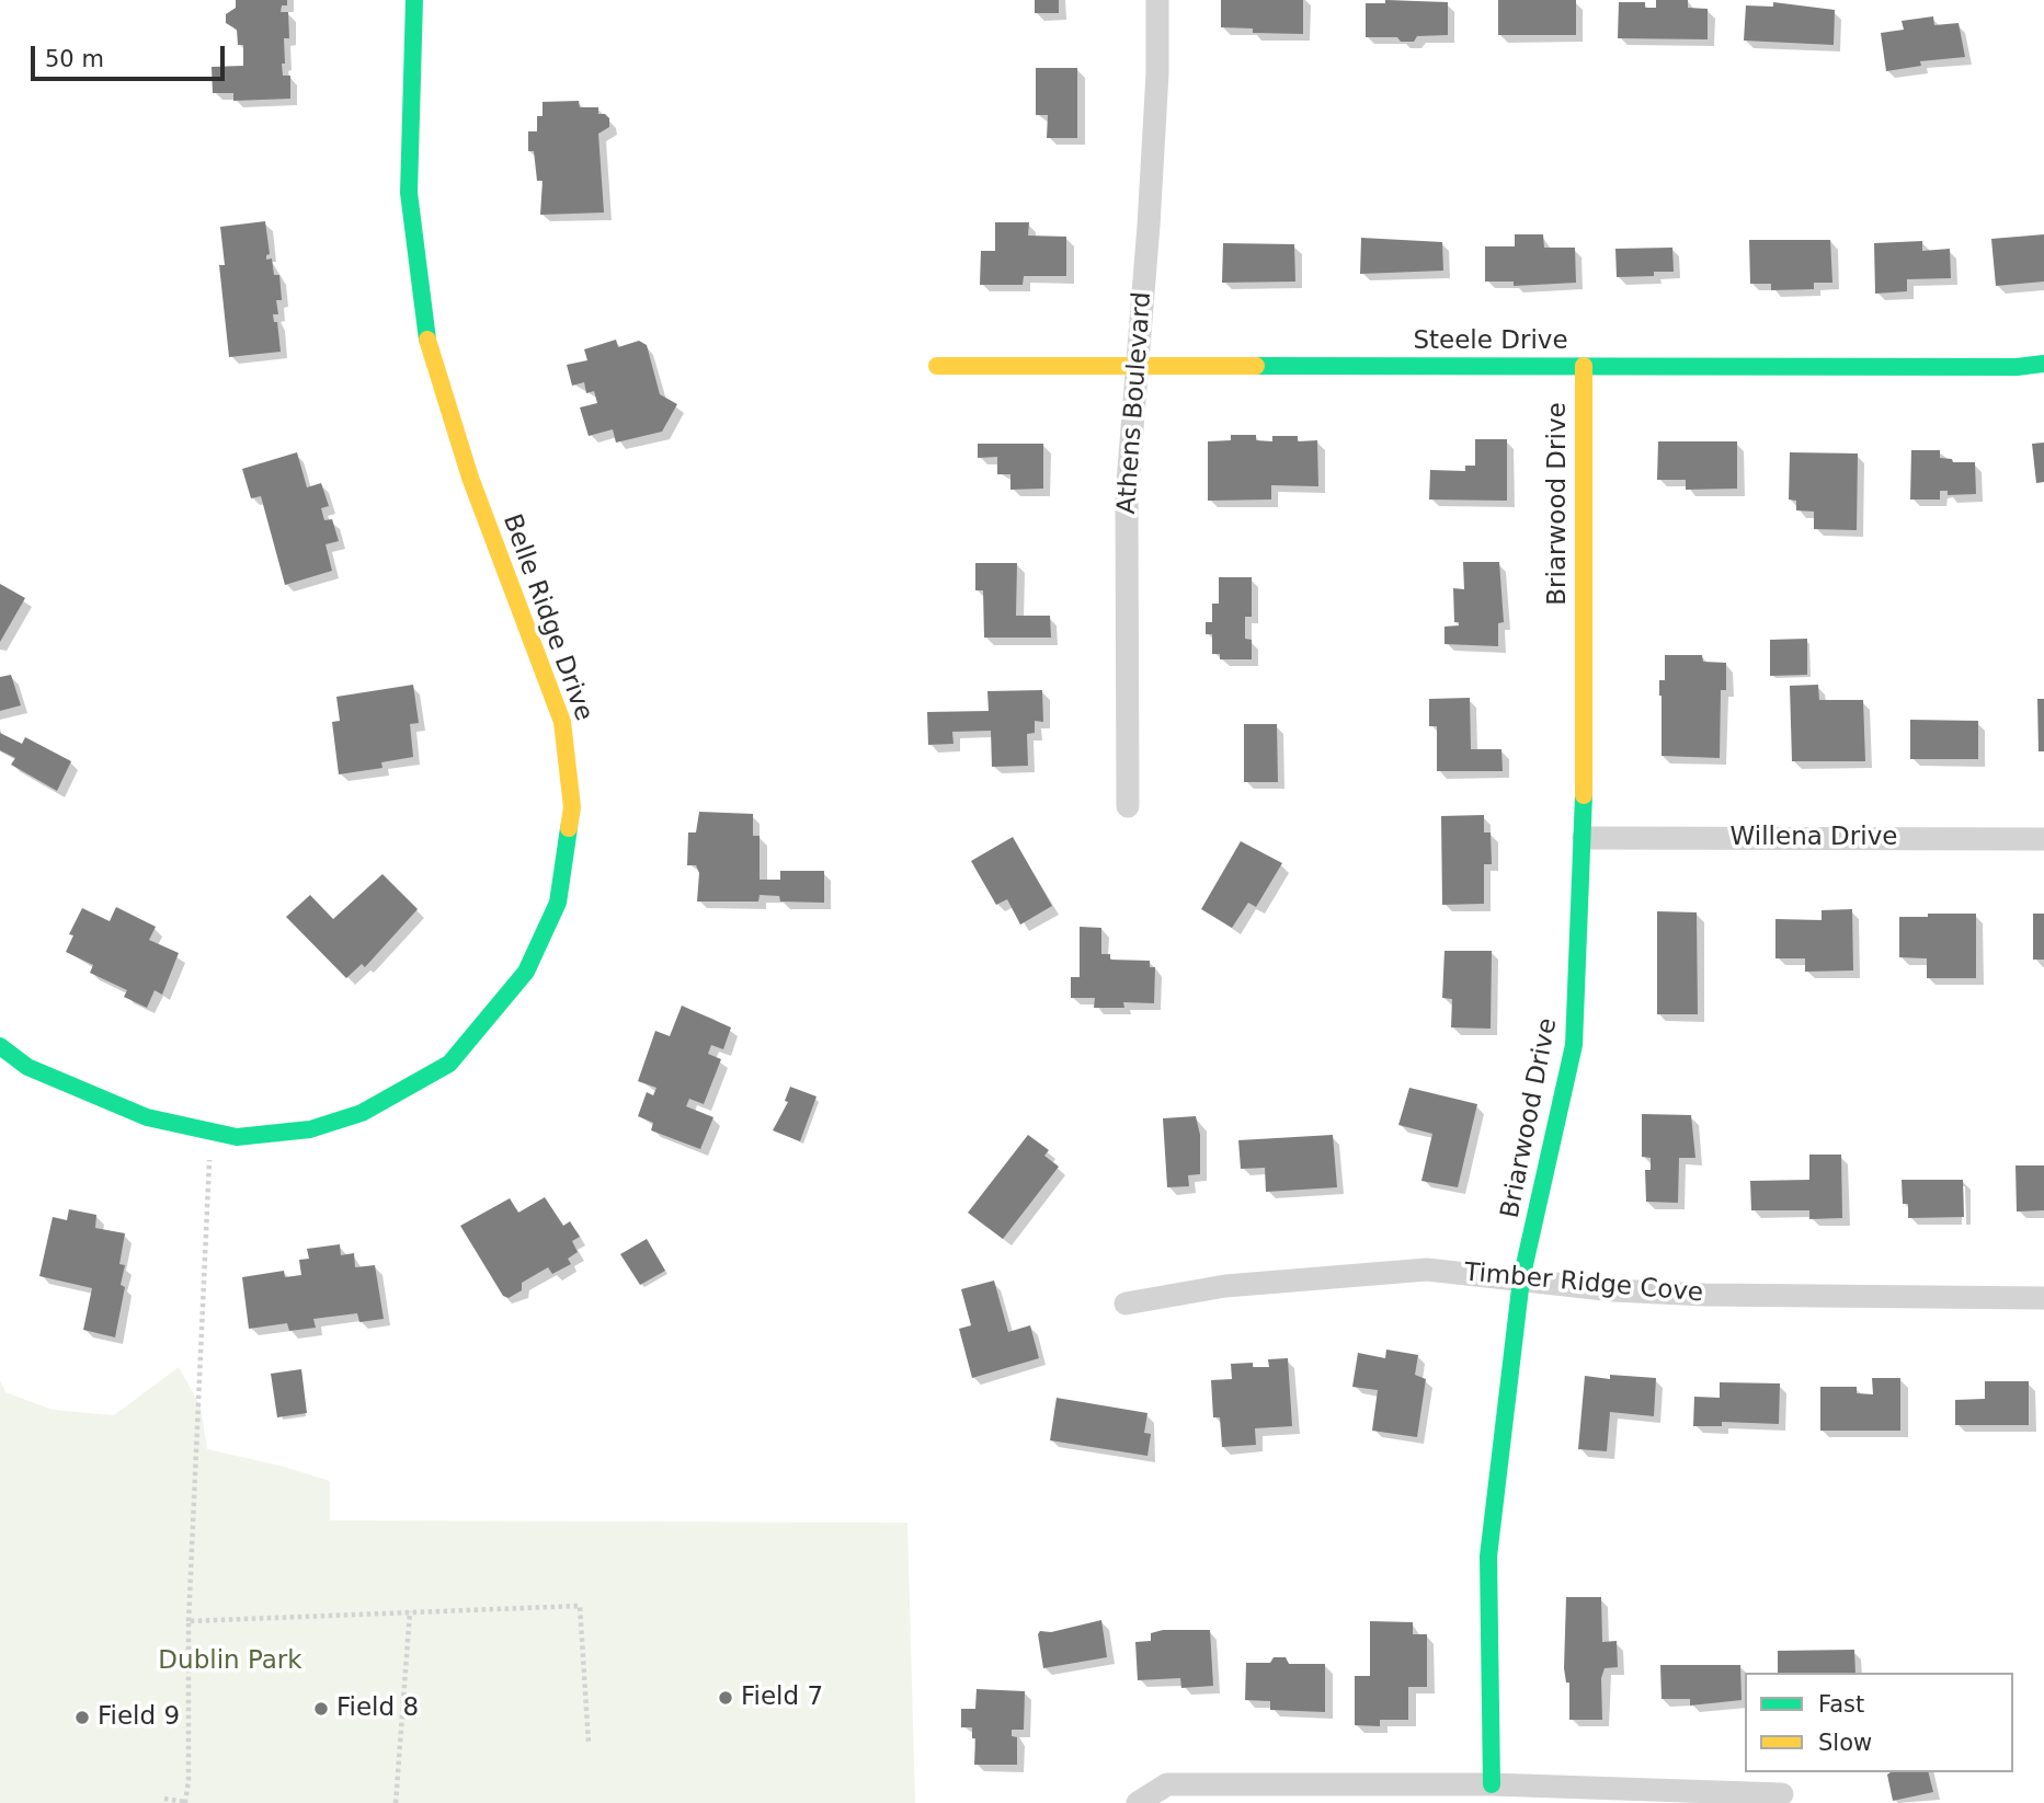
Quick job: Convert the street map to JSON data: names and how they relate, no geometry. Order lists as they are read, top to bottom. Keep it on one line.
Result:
{"streets":{"street":["Steele Drive","Athens Boulevard","Briarwood Drive","Belle Ridge Drive","Willena Drive","Timber Ridge Cove"]},"crossings":[["Steele Drive","Athens Boulevard"],["Steele Drive","Briarwood Drive"],["Briarwood Drive","Willena Drive"],["Briarwood Drive","Timber Ridge Cove"]],"parks":["Dublin Park"],"places":["Field 7","Field 8","Field 9"],"legend":["Fast","Slow"],"scale_bar":"50 m"}
